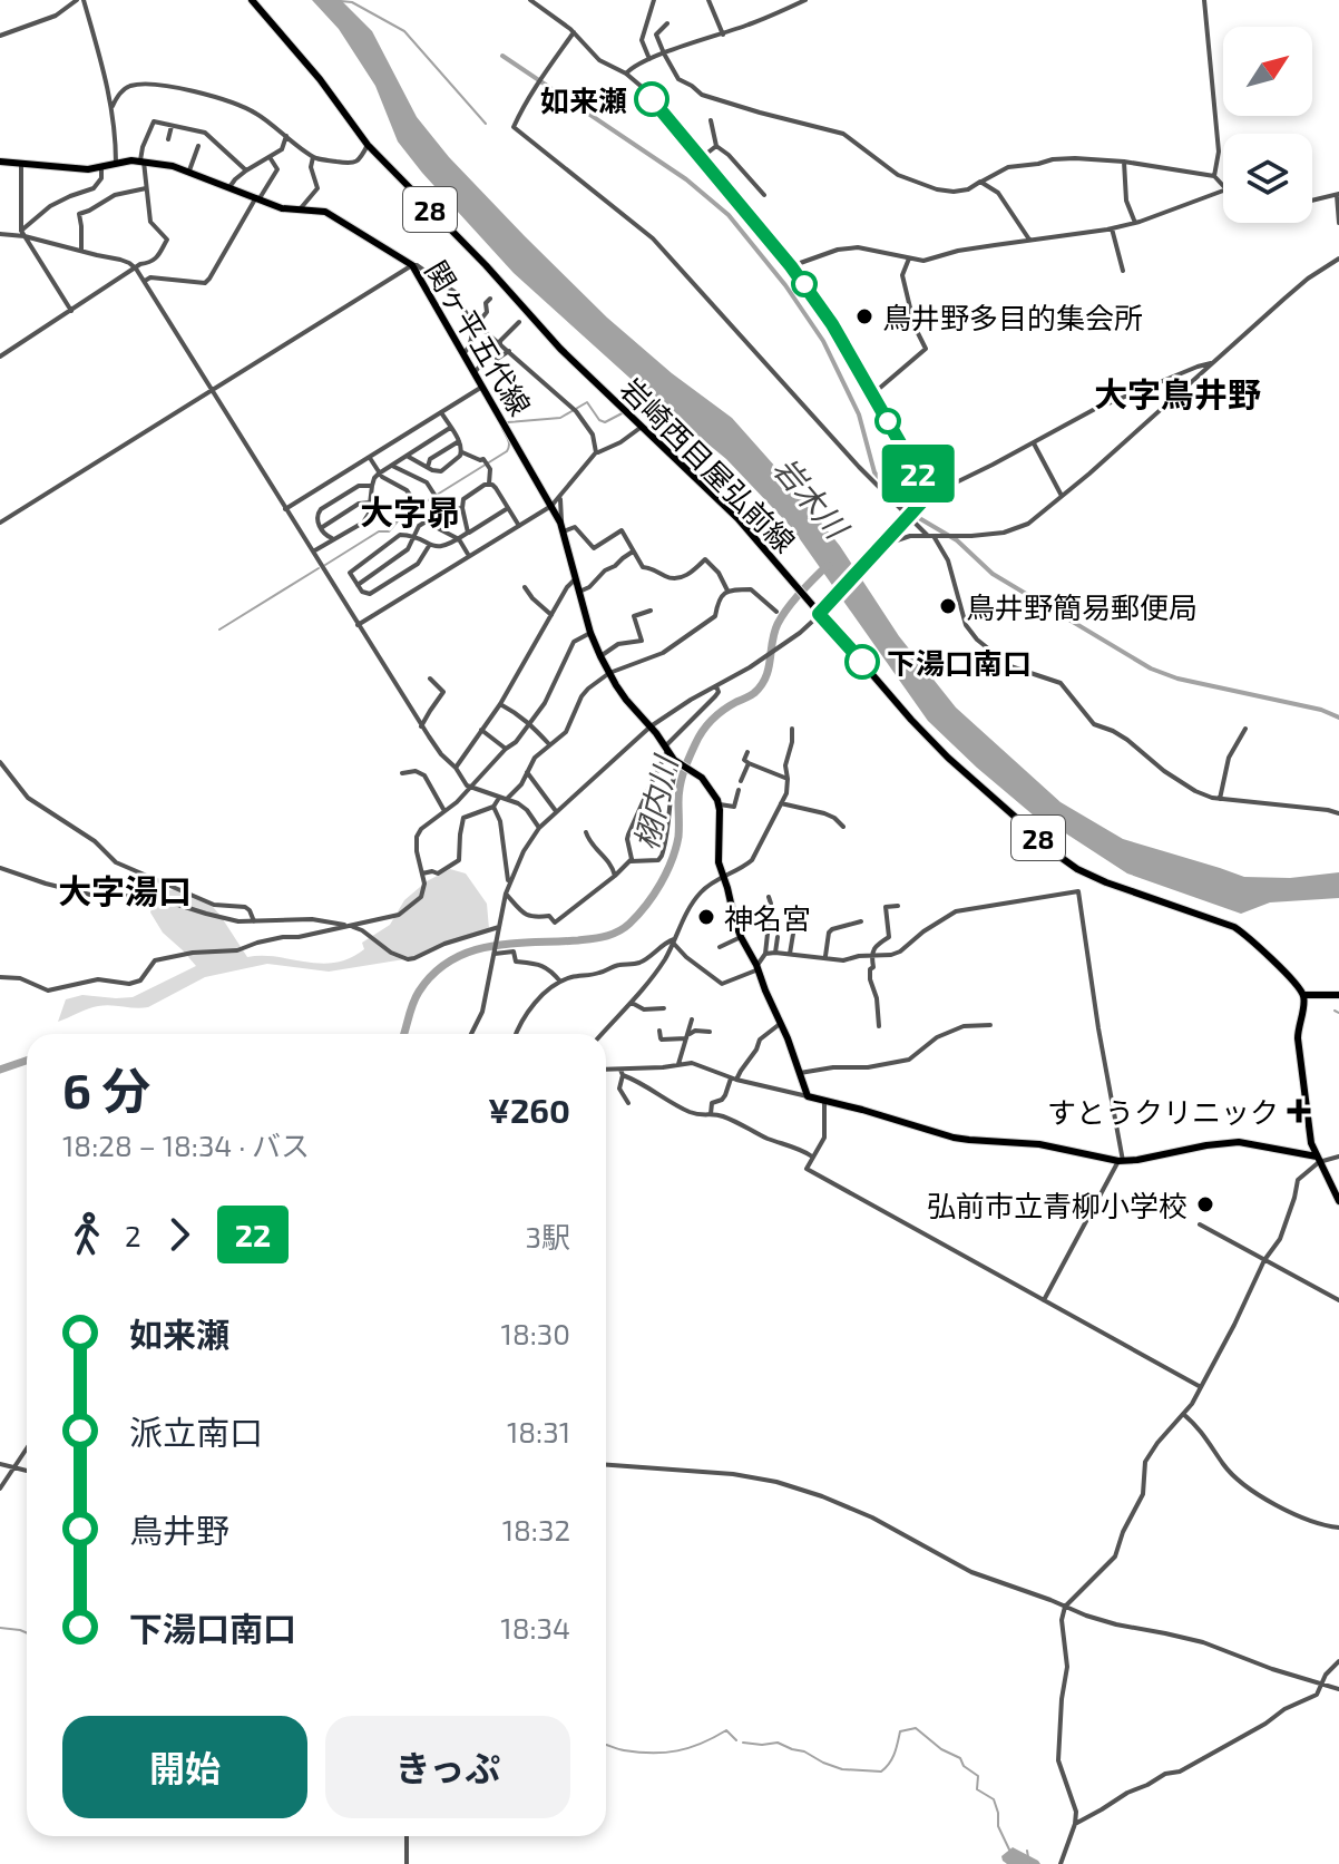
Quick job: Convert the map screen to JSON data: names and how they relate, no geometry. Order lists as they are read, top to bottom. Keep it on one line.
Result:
{"streets":{"main road":["28","関ヶ平五代線","岩崎西目屋弘前線"]},"districts":["大字鳥井野","大字昴","大字湯口"],"water":["岩木川","栩内川"],"places":{"other":["如来瀬","鳥井野多目的集会所","鳥井野簡易郵便局","下湯口南口","神名宮","弘前市立青柳小学校"],"health":["すとうクリニック"]},"lines":["bus line 22"],"north":"top right","page":{"on_map":"22","heading":["6 分","18:28 – 18:34 · バス","¥260"],"legs":["2","22","3駅"],"list":[{"name":"如来瀬","value":"18:30"},{"name":"派立南口","value":"18:31"},{"name":"鳥井野","value":"18:32"},{"name":"下湯口南口","value":"18:34"}],"buttons":["開始","きっぷ"]}}
